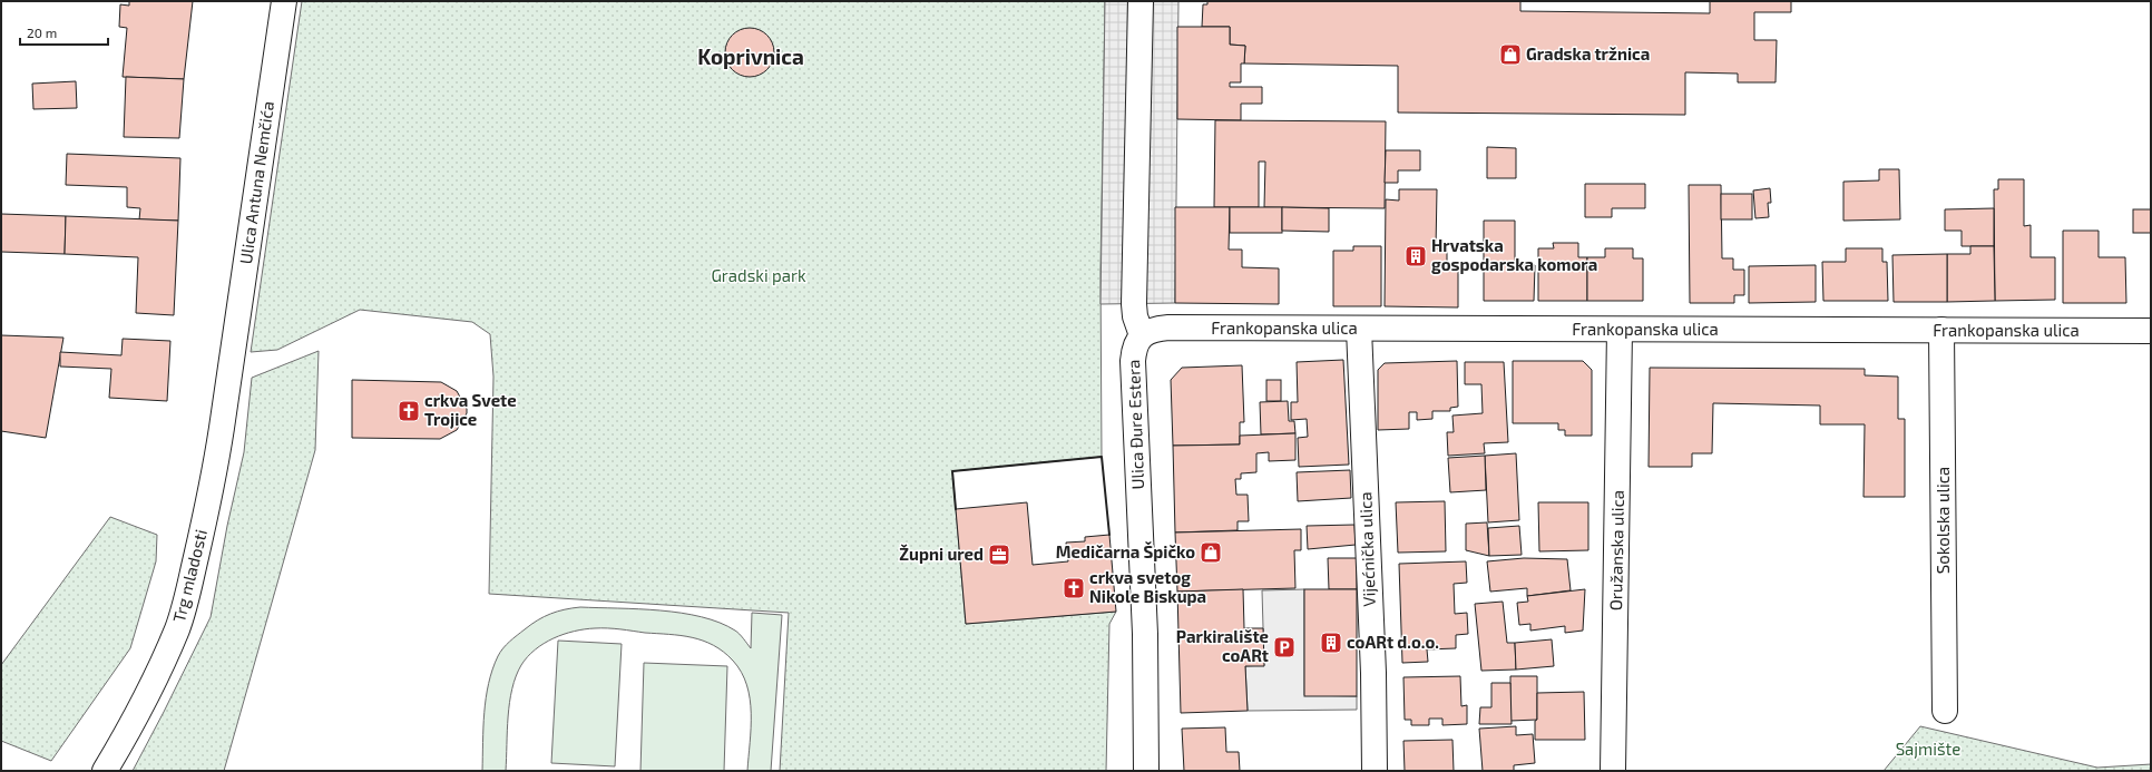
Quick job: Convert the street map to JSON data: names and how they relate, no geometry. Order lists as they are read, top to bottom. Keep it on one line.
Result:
{"streets":{"street":["Ulica Antuna Nemčića","Frankopanska ulica","Ulica Đure Estera","Sokolska ulica","Vijećnička ulica","Oružanska ulica","Trg mladosti"]},"crossings":[["Ulica Antuna Nemčića","Trg mladosti"],["Frankopanska ulica","Ulica Đure Estera"],["Frankopanska ulica","Sokolska ulica"],["Frankopanska ulica","Vijećnička ulica"],["Frankopanska ulica","Oružanska ulica"]],"districts":["Koprivnica"],"parks":["Gradski park","Sajmište"],"places":{"shop":["Gradska tržnica","Medičarna Špičko"],"building":["Hrvatska gospodarska komora","coARt d.o.o."],"church":["crkva Svete Trojice","crkva svetog Nikole Biskupa"],"office":["Župni ured"],"parking":["Parkiralište coARt"]},"scale_bar":"20 m"}
